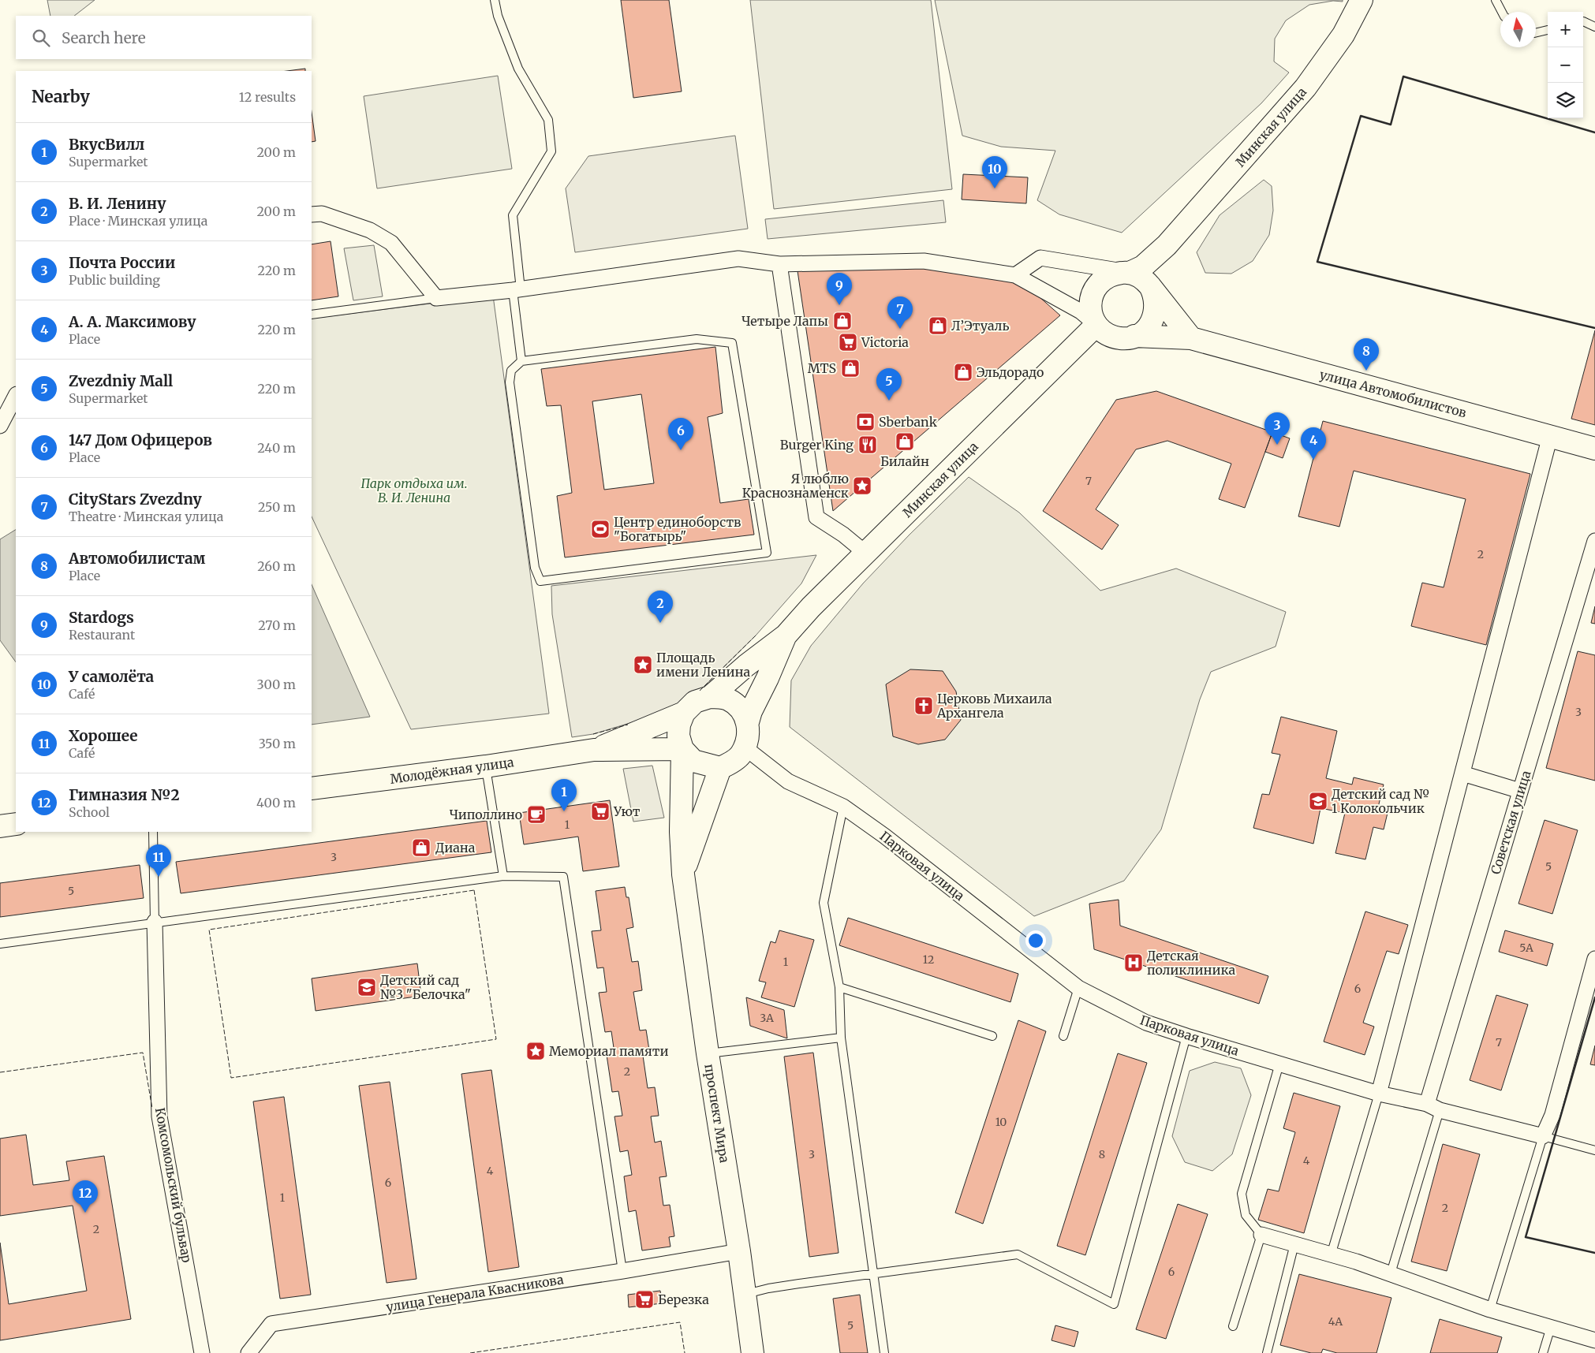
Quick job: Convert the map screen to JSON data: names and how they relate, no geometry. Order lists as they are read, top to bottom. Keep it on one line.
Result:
{"streets":{"street":["Минская улица","улица Автомобилистов","Молодёжная улица","Советская улица","Парковая улица","проспект Мира","Комсомольский бульвар","улица Генерала Квасникова"]},"crossings":[["Минская улица","улица Автомобилистов"],["Минская улица","Молодёжная улица"],["Минская улица","Парковая улица"],["Минская улица","проспект Мира"],["Молодёжная улица","Парковая улица"],["Молодёжная улица","проспект Мира"],["Советская улица","Парковая улица"],["Парковая улица","проспект Мира"],["проспект Мира","улица Генерала Квасникова"]],"parks":["Парк отдыха им. В. И. Ленина"],"places":{"shop":["Четыре Лапы","Л’Этуаль","MTS","Эльдорадо","Билайн","Диана"],"supermarket":["Victoria","Уют","Березка"],"bank":["Sberbank"],"restaurant":["Burger King"],"place":["Я люблю Краснознаменск","Площадь имени Ленина","Мемориал памяти"],"sports":["Центр единоборств \"Богатырь\""],"church":["Церковь Михаила Архангела"],"school or university":["Детский сад № 1 Колокольчик","Детский сад №3 \"Белочка\""],"cafe":["Чиполлино"],"hospital":["Детская поликлиника"]},"house_numbers":["7","2","3","1","3","5","5","5А","12","1","6","3А","7","2","10","3","8","4","4","6","1","2","2","6","4А","5"],"north":"top","page":{"map_buttons":["+","−"],"search":"Search here","heading":["Nearby","12 results"],"list":[{"mark":"1","name":"ВкусВилл","note":"Supermarket","value":"200 m"},{"mark":"2","name":"В. И. Ленину","note":"Place · Минская улица","value":"200 m"},{"mark":"3","name":"Почта России","note":"Public building","value":"220 m"},{"mark":"4","name":"А. А. Максимову","note":"Place","value":"220 m"},{"mark":"5","name":"Zvezdniy Mall","note":"Supermarket","value":"220 m"},{"mark":"6","name":"147 Дом Офицеров","note":"Place","value":"240 m"},{"mark":"7","name":"CityStars Zvezdny","note":"Theatre · Минская улица","value":"250 m"},{"mark":"8","name":"Автомобилистам","note":"Place","value":"260 m"},{"mark":"9","name":"Stardogs","note":"Restaurant","value":"270 m"},{"mark":"10","name":"У самолёта","note":"Café","value":"300 m"},{"mark":"11","name":"Хорошее","note":"Café","value":"350 m"},{"mark":"12","name":"Гимназия №2","note":"School","value":"400 m"}],"pins":["10","9","7","8","5","3","6","4","2","1","11","12"]}}
